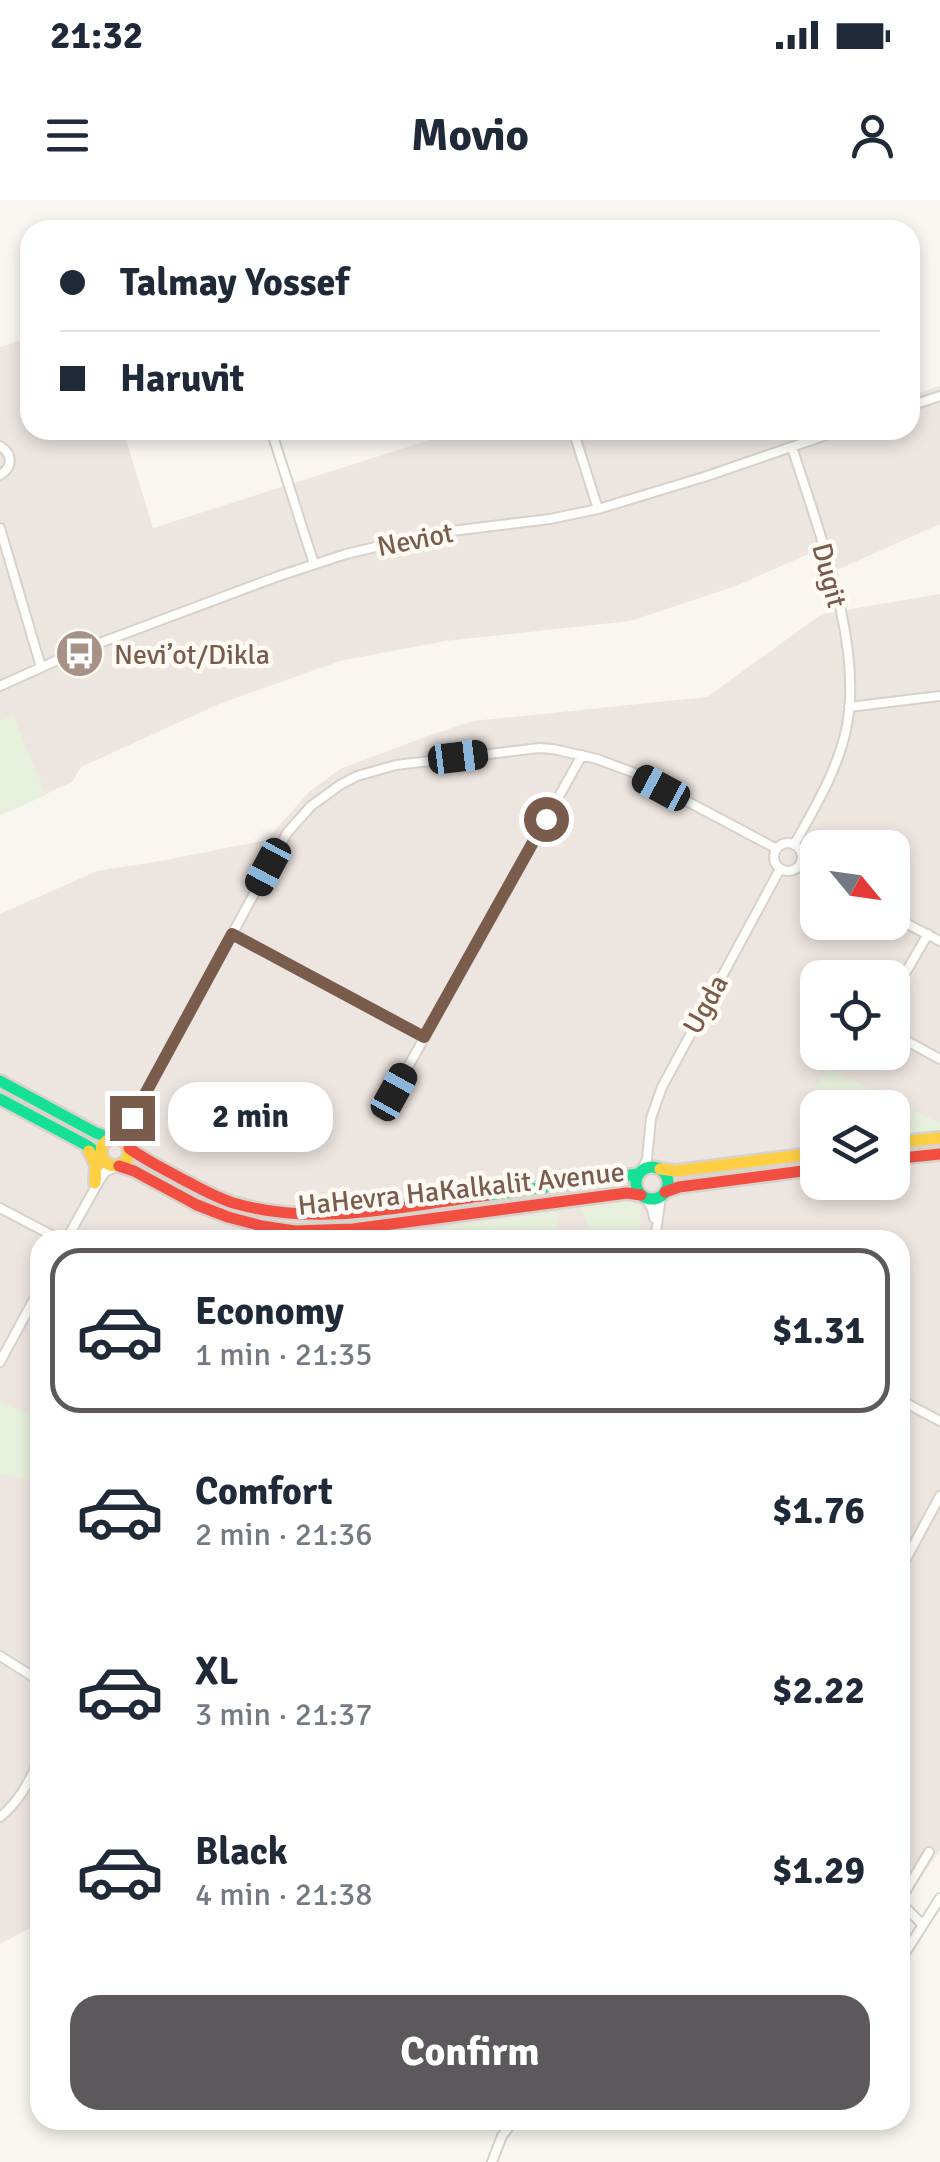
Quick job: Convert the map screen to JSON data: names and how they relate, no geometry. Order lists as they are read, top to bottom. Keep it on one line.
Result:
{"streets":{"main road":["HaHevra HaKalkalit Avenue"],"street":["Neviot","Dugit","Ugda"]},"crossings":[["Neviot","Dugit"],["Ugda","HaHevra HaKalkalit Avenue"]],"places":{"bus stop":["Nevi’ot/Dikla"]},"north":"bottom right","page":{"status":"21:32","header":"Movio","banner":["Talmay Yossef","Haruvit"],"bubble":"2 min","list":[{"name":"Economy","note":"1 min · 21:35","value":"$1.31"},{"name":"Comfort","note":"2 min · 21:36","value":"$1.76"},{"name":"XL","note":"3 min · 21:37","value":"$2.22"},{"name":"Black","note":"4 min · 21:38","value":"$1.29"}],"buttons":"Confirm"}}
